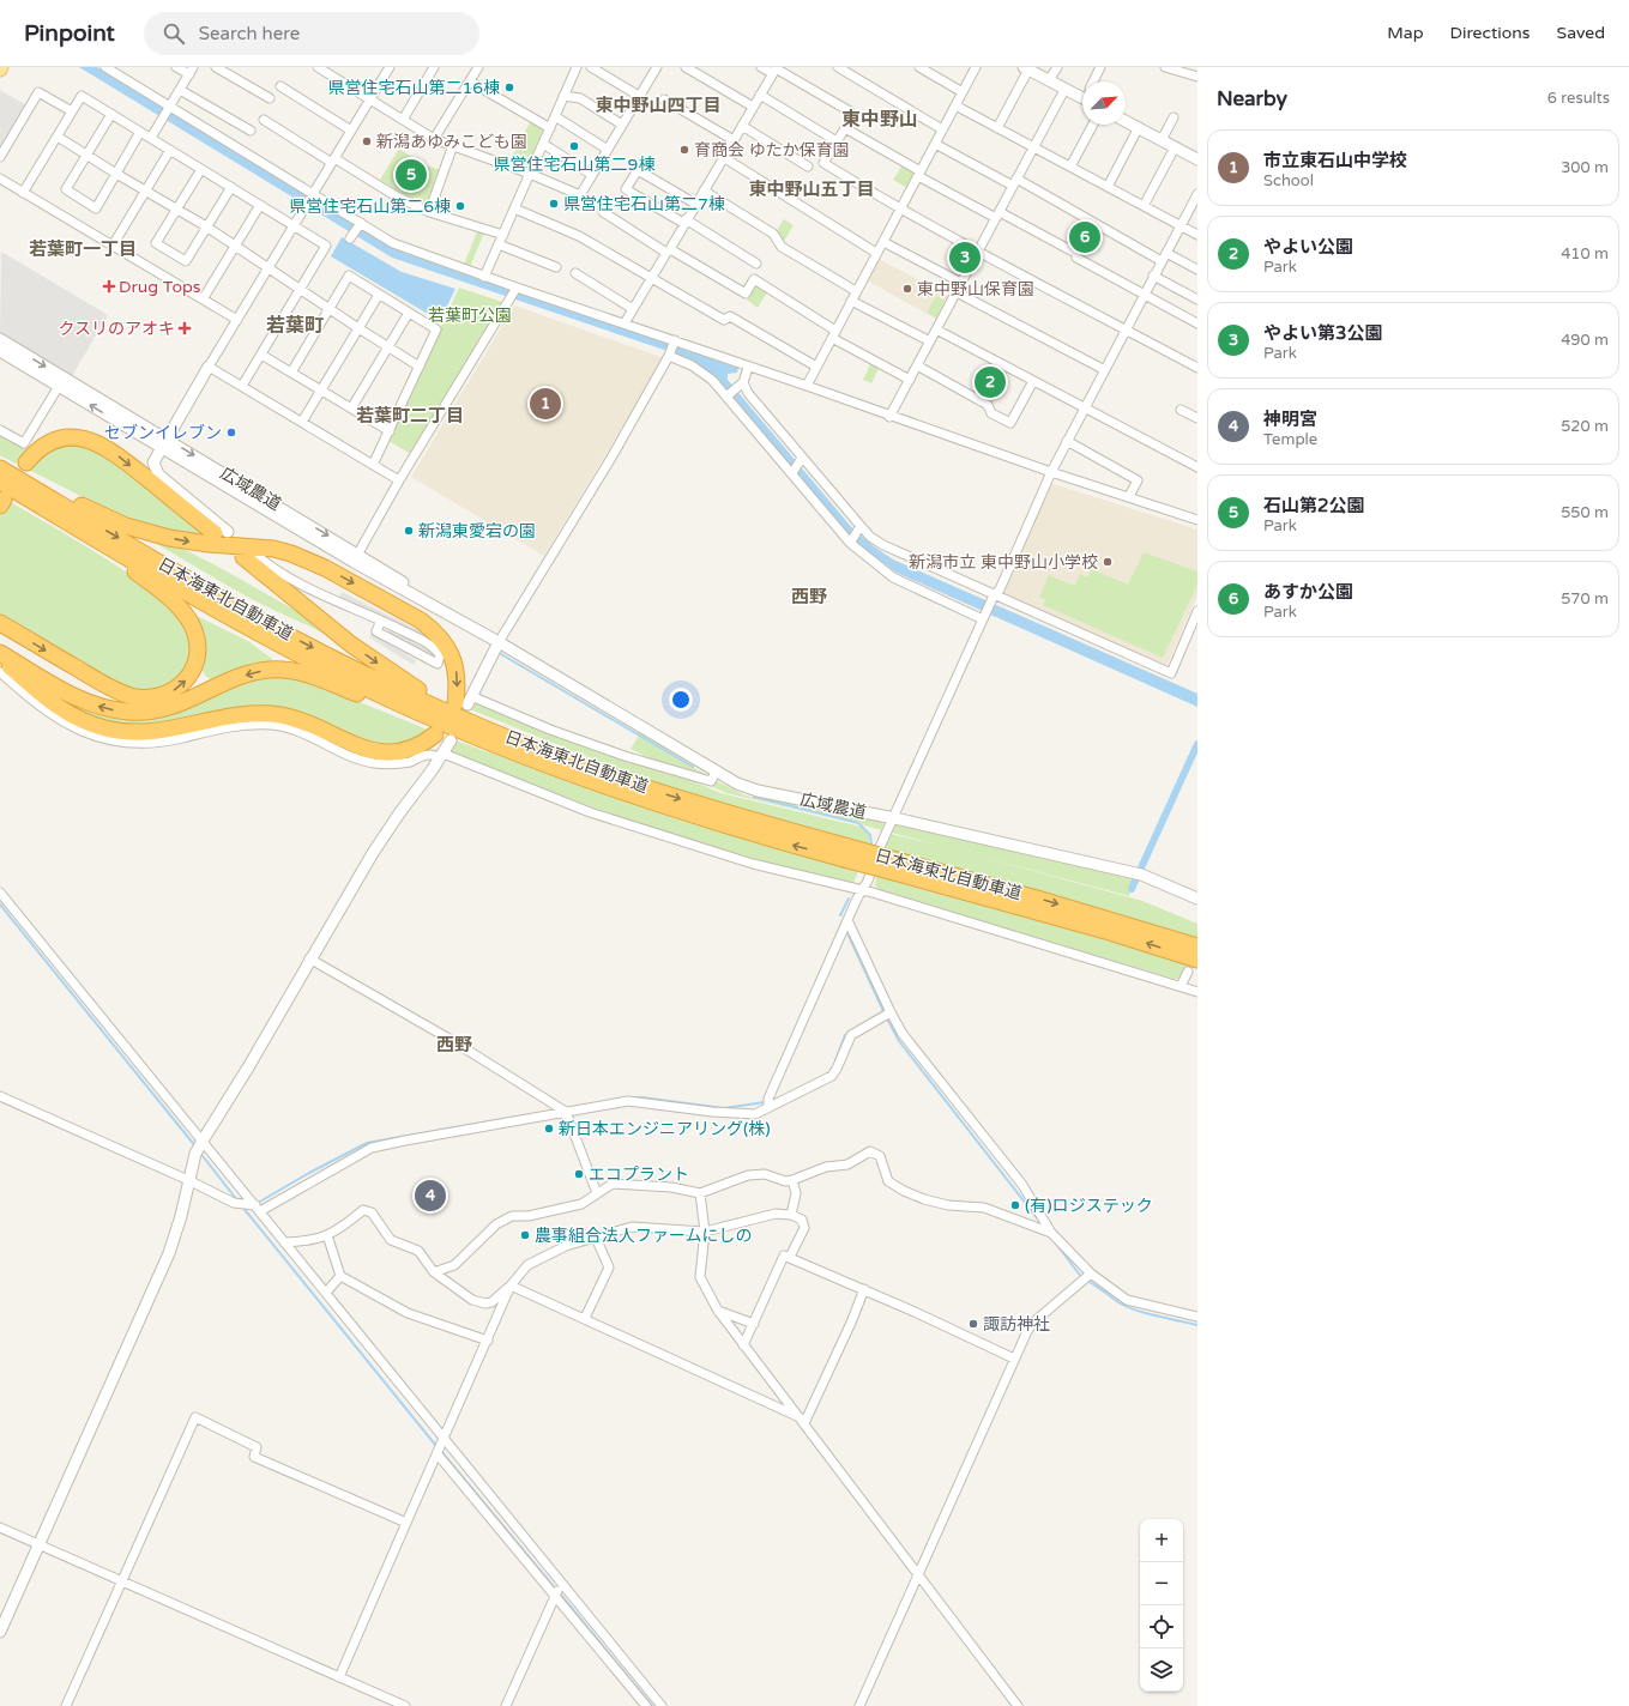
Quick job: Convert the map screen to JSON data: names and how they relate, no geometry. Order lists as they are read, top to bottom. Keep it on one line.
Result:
{"streets":{"highway":["日本海東北自動車道"],"street":["広域農道"]},"districts":["東中野山四丁目","東中野山","東中野山五丁目","若葉町一丁目","若葉町","若葉町二丁目","西野","西野"],"parks":["若葉町公園"],"places":{"other":["県営住宅石山第二16棟","新潟あゆみこども園","県営住宅石山第二9棟","育商会 ゆたか保育園","県営住宅石山第二7棟","県営住宅石山第二6棟","東中野山保育園","セブンイレブン","新潟東愛宕の園","新潟市立 東中野山小学校","新日本エンジニアリング(株)","エコプラント","(有)ロジステック","農事組合法人ファームにしの","諏訪神社"],"health":["Drug Tops","クスリのアオキ"]},"north":"top right","page":{"header":"Pinpoint","search":"Search here","nav":["Map","Directions","Saved"],"heading":["Nearby","6 results"],"list":[{"mark":"1","name":"市立東石山中学校","note":"School","value":"300 m"},{"mark":"2","name":"やよい公園","note":"Park","value":"410 m"},{"mark":"3","name":"やよい第3公園","note":"Park","value":"490 m"},{"mark":"4","name":"神明宮","note":"Temple","value":"520 m"},{"mark":"5","name":"石山第2公園","note":"Park","value":"550 m"},{"mark":"6","name":"あすか公園","note":"Park","value":"570 m"}],"pins":["5","6","3","2","1","4"],"map_buttons":["+","−"]}}
